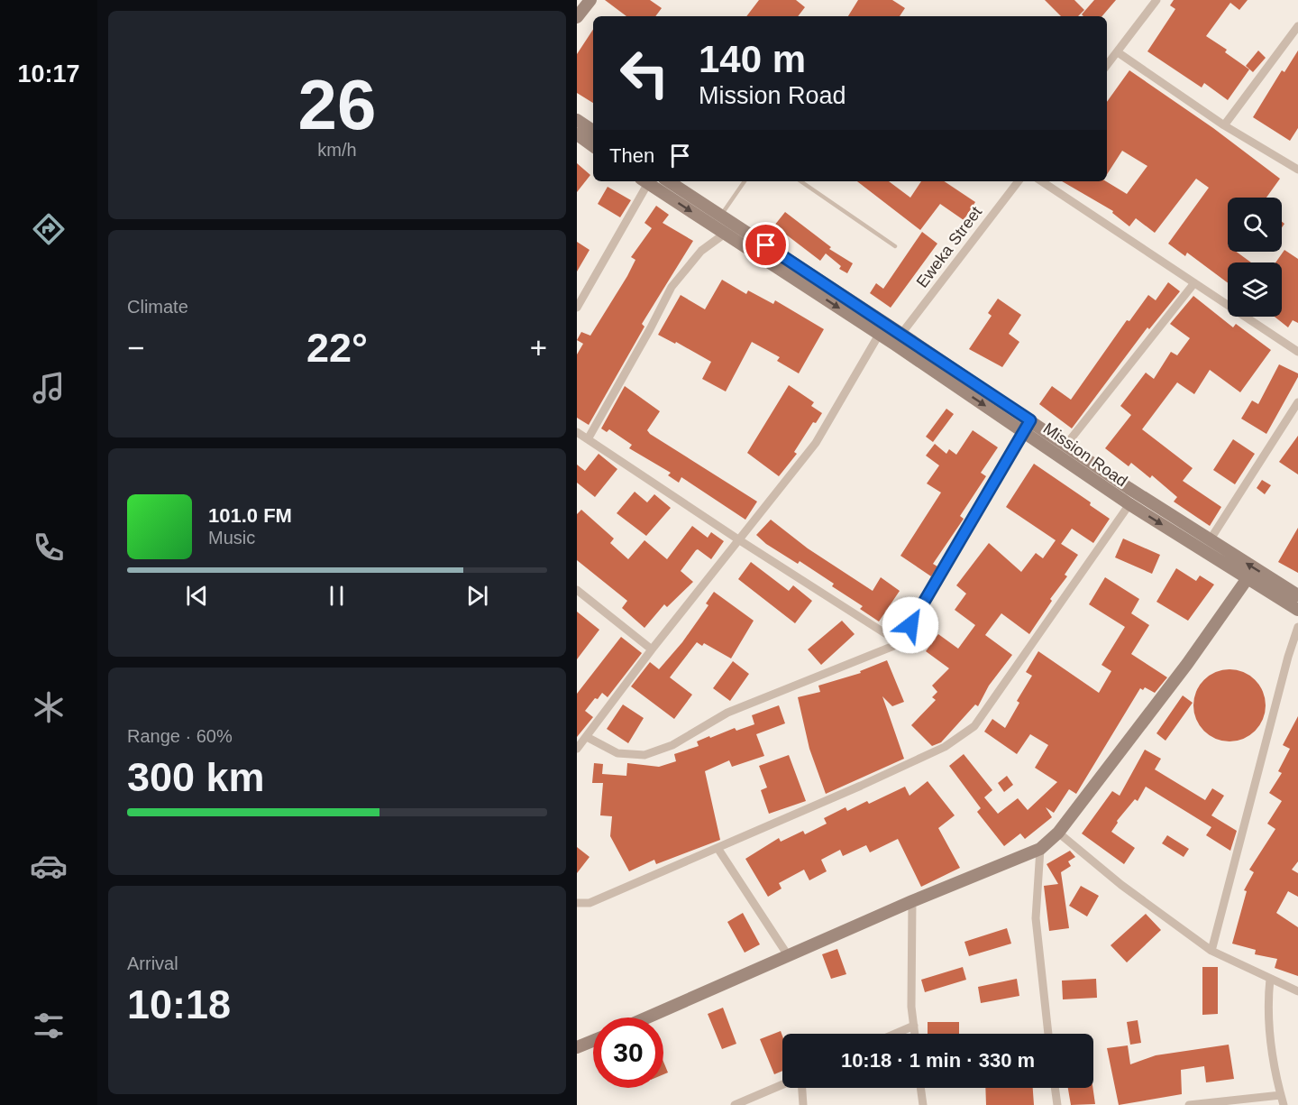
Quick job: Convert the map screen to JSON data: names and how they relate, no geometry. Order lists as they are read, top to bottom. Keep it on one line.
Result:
{"streets":{"street":["Eweka Street","Mission Road"]},"crossings":[["Eweka Street","Mission Road"]],"page":{"tabs":"10:17","tile":[["26","km/h"],"Climate",["Range · 60%","300 km"],["Arrival","10:18"]],"turn":["140 m","Mission Road"],"then":"Then","heat":["−","22°","+"],"song":["101.0 FM","Music"],"limit":"30","trip":"10:18 · 1 min · 330 m"}}
